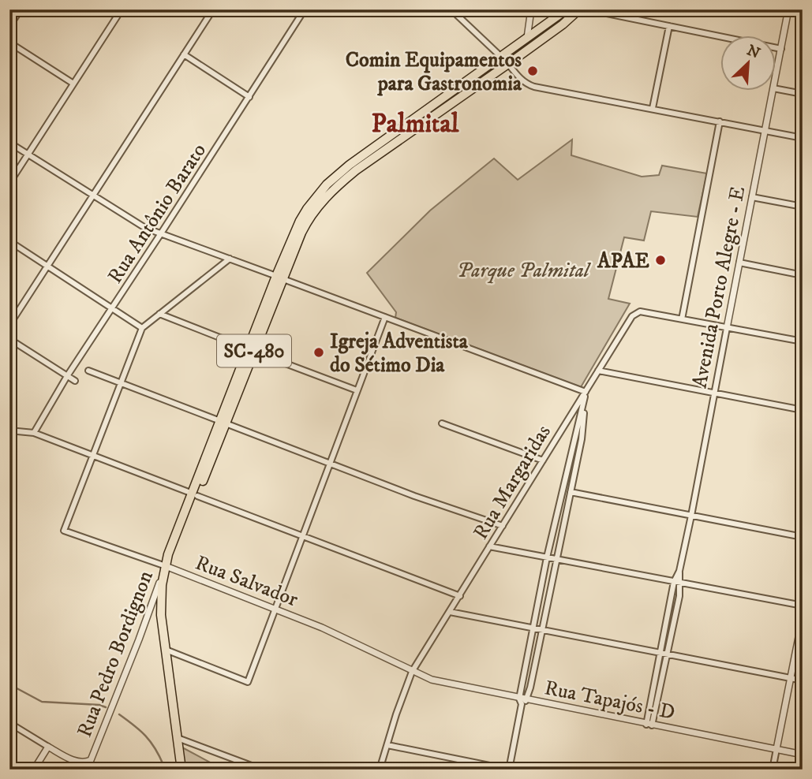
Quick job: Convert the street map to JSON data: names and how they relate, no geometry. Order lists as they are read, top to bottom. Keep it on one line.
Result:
{"streets":{"main road":["SC-480"],"street":["Rua Antônio Barato","Avenida Porto Alegre - E","Rua Margaridas","Rua Salvador","Rua Pedro Bordignon","Rua Tapajós - D"]},"crossings":[["Avenida Porto Alegre - E","Rua Tapajós - D"],["SC-480","Rua Salvador"],["SC-480","Rua Pedro Bordignon"],["Rua Margaridas","Rua Salvador"],["Rua Margaridas","Rua Tapajós - D"],["Rua Salvador","Rua Pedro Bordignon"],["Rua Salvador","Rua Tapajós - D"]],"districts":["Palmital"],"parks":["Parque Palmital"],"places":["Comin Equipamentos para Gastronomia","APAE","Igreja Adventista do Sétimo Dia"],"north":"top right"}
